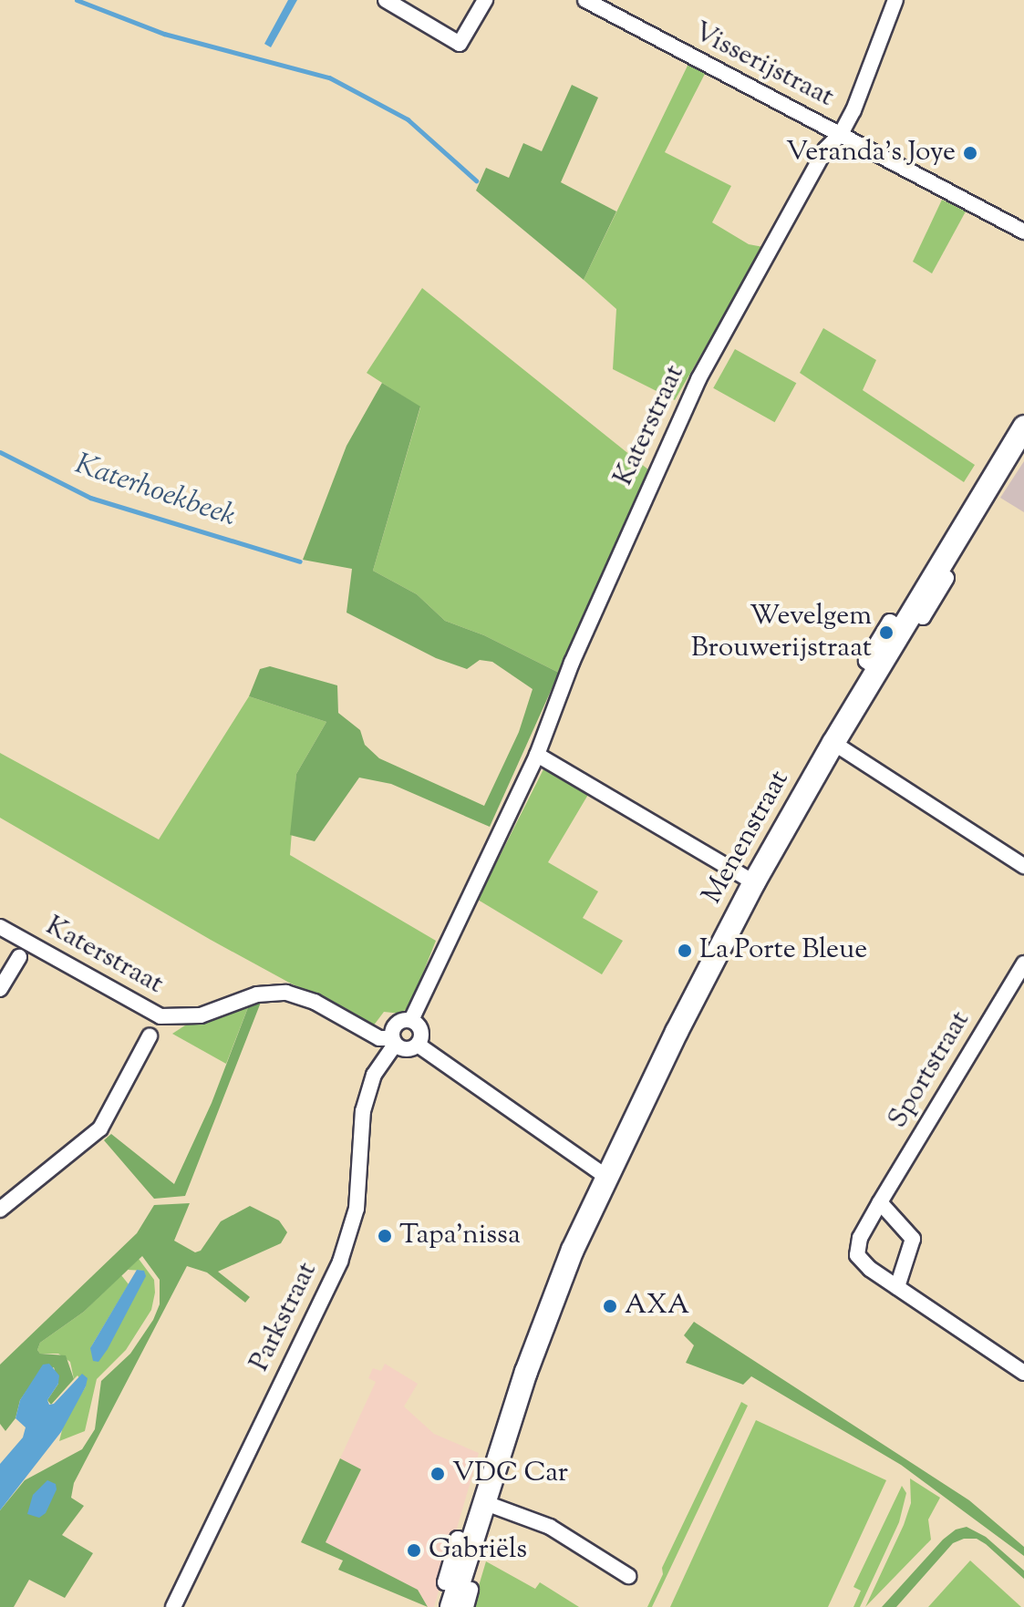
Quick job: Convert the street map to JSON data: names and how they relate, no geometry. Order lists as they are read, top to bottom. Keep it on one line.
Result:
{"streets":{"main road":["Menenstraat"],"street":["Visserijstraat","Katerstraat","Sportstraat","Parkstraat"]},"crossings":[["Visserijstraat","Katerstraat"],["Katerstraat","Parkstraat"]],"water":["Katerhoekbeek"],"places":["Veranda's Joye","Wevelgem Brouwerijstraat","La Porte Bleue","Tapa'nissa","AXA","VDC Car","Gabriëls"]}
